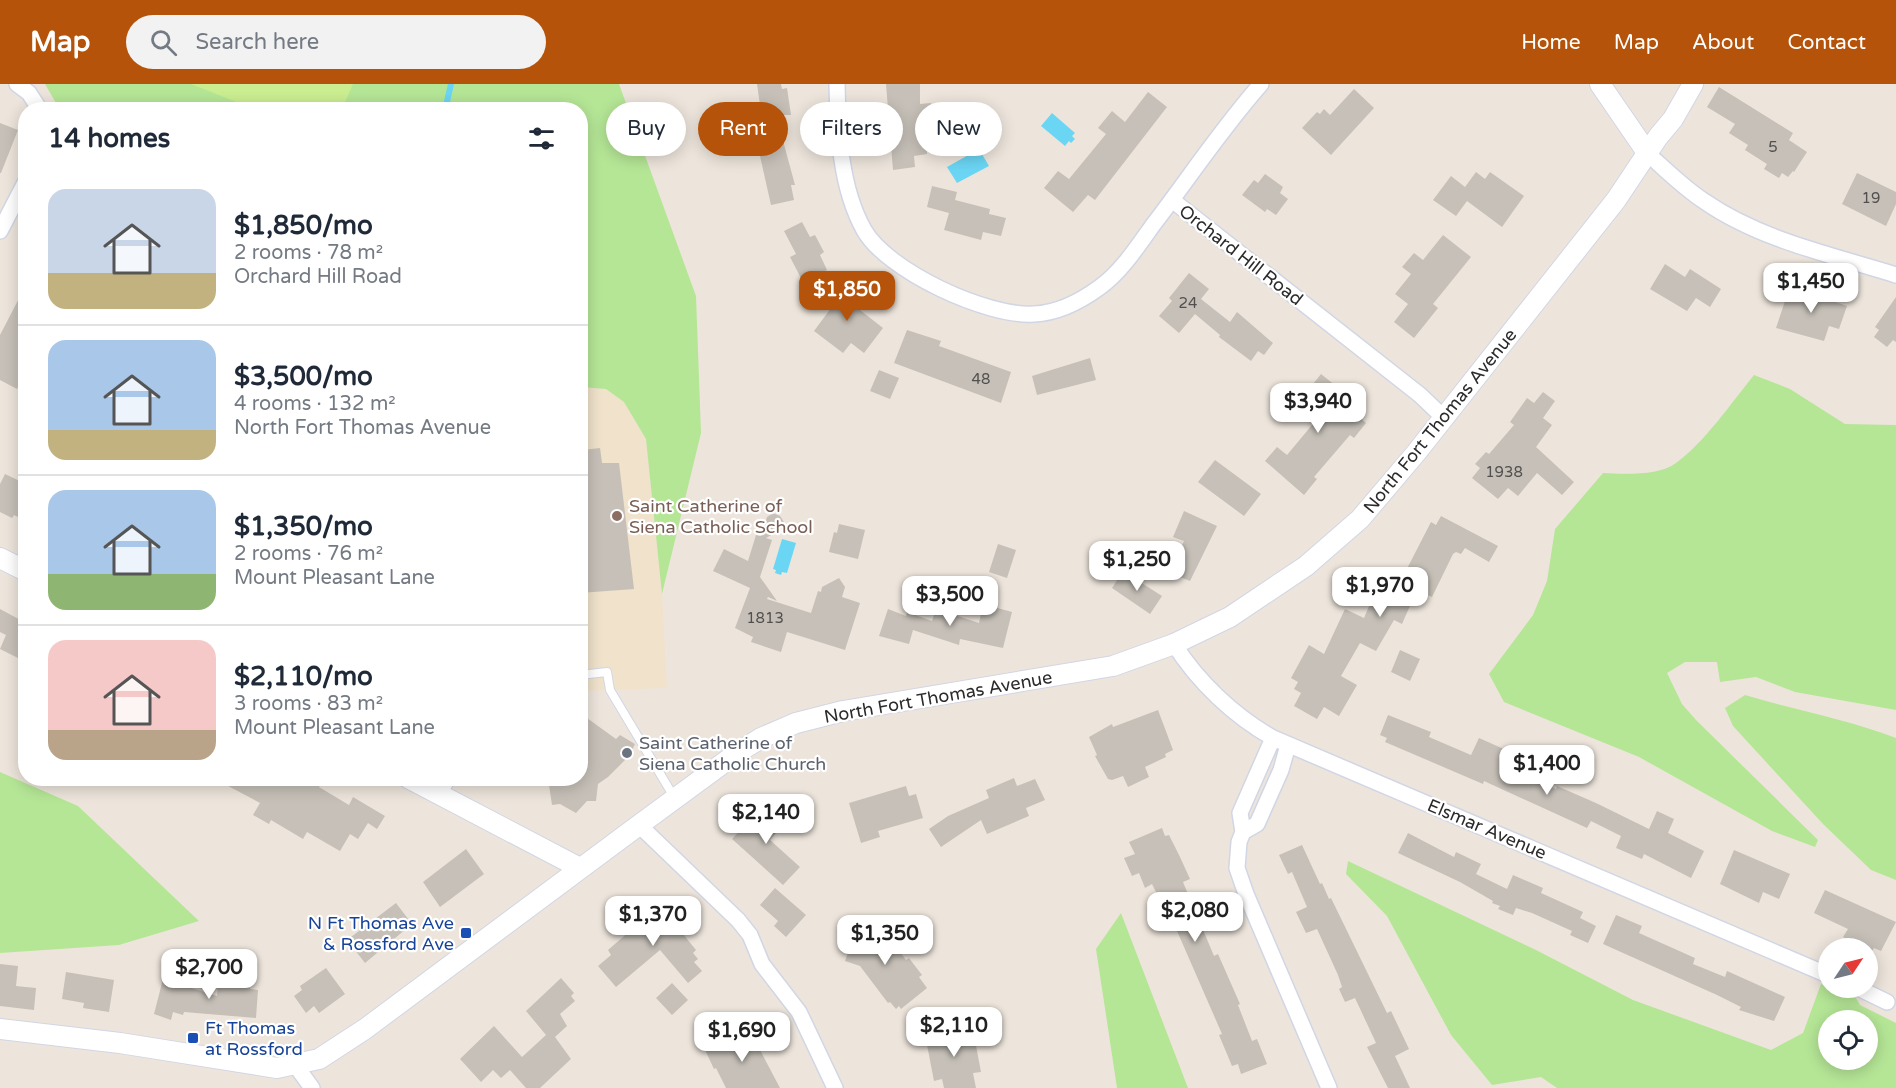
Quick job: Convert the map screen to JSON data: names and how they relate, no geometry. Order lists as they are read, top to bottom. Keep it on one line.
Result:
{"streets":{"street":["Orchard Hill Road","North Fort Thomas Avenue","Elsmar Avenue"]},"crossings":[["Orchard Hill Road","North Fort Thomas Avenue"],["North Fort Thomas Avenue","Elsmar Avenue"]],"places":{"other":["Saint Catherine of Siena Catholic School","Saint Catherine of Siena Catholic Church"],"transit":["N Ft Thomas Ave & Rossford Ave","Ft Thomas at Rossford"]},"house_numbers":["5","19","24","48","1938","1813"],"north":"top right","page":{"header":"Map","search":"Search here","nav":["Home","Map","About","Contact"],"chip":["Buy","Rent","Filters","New"],"heading":"14 homes","list":[{"name":"$1,850/mo","note":"2 rooms · 78 m² · Orchard Hill Road"},{"name":"$3,500/mo","note":"4 rooms · 132 m² · North Fort Thomas Avenue"},{"name":"$1,350/mo","note":"2 rooms · 76 m² · Mount Pleasant Lane"},{"name":"$2,110/mo","note":"3 rooms · 83 m² · Mount Pleasant Lane"}],"price":["$1,450","$1,850","$3,940","$1,250","$1,970","$3,500","$1,400","$2,140","$2,080","$1,370","$1,350","$2,700","$2,110","$1,690"]}}
